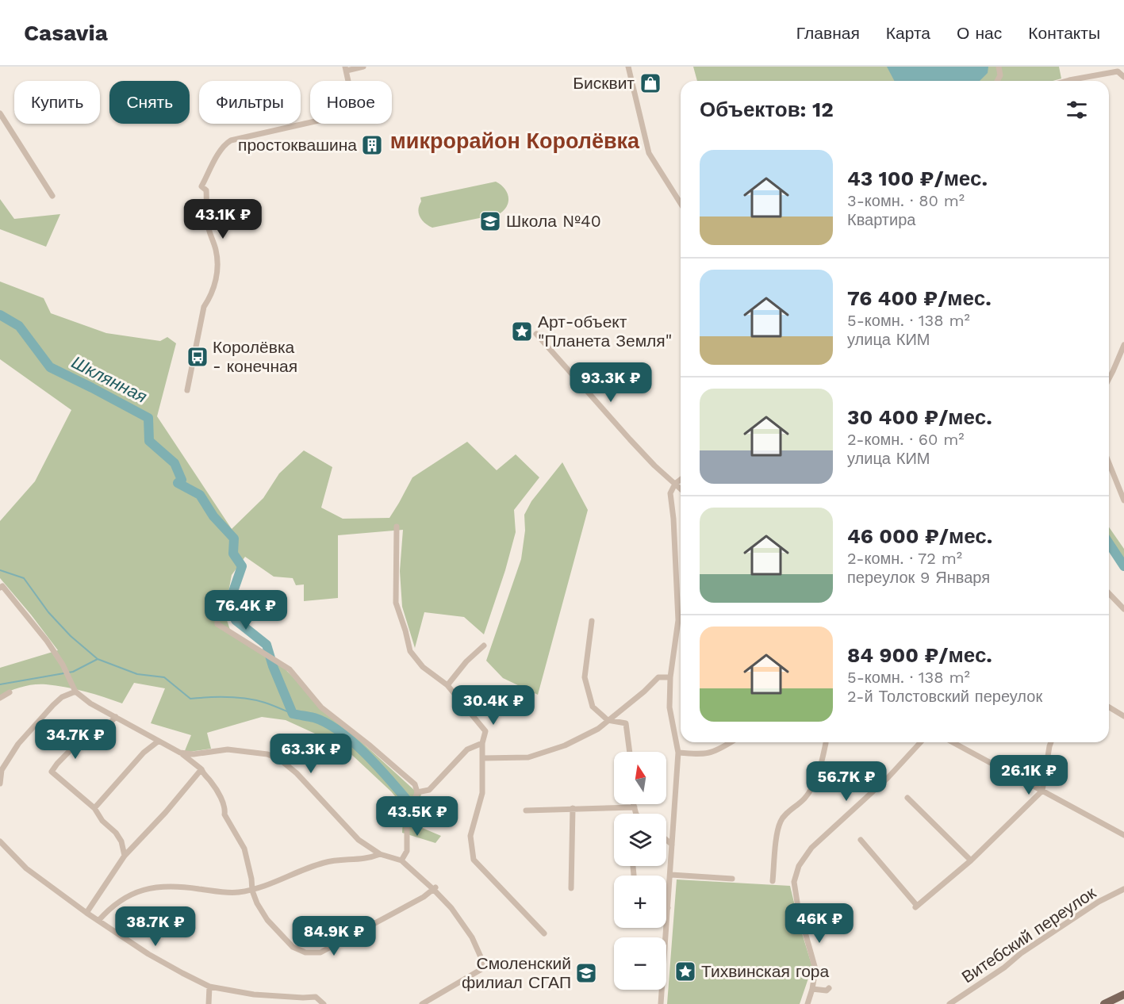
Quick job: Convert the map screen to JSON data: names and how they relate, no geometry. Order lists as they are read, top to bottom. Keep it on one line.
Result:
{"streets":{"street":["Витебский переулок"]},"districts":["микрорайон Королёвка"],"water":["Шклянная"],"places":{"shop":["Бисквит"],"building":["простоквашина"],"school or university":["Школа №40","Смоленский филиал СГАП"],"place":["Арт-объект \"Планета Земля\"","Тихвинская гора"],"bus stop":["Королёвка - конечная"]},"north":"top","page":{"header":"Casavia","nav":["Главная","Карта","О нас","Контакты"],"chip":["Купить","Снять","Фильтры","Новое"],"heading":"Объектов: 12","list":[{"name":"43 100 ₽/мес.","note":"3-комн. · 80 m² · Квартира"},{"name":"76 400 ₽/мес.","note":"5-комн. · 138 m² · улица КИМ"},{"name":"30 400 ₽/мес.","note":"2-комн. · 60 m² · улица КИМ"},{"name":"46 000 ₽/мес.","note":"2-комн. · 72 m² · переулок 9 Января"},{"name":"84 900 ₽/мес.","note":"5-комн. · 138 m² · 2-й Толстовский переулок"}],"price":["43.1K ₽","93.3K ₽","76.4K ₽","30.4K ₽","34.7K ₽","63.3K ₽","26.1K ₽","56.7K ₽","43.5K ₽","46K ₽","38.7K ₽","84.9K ₽"],"map_buttons":["+","−"]}}
